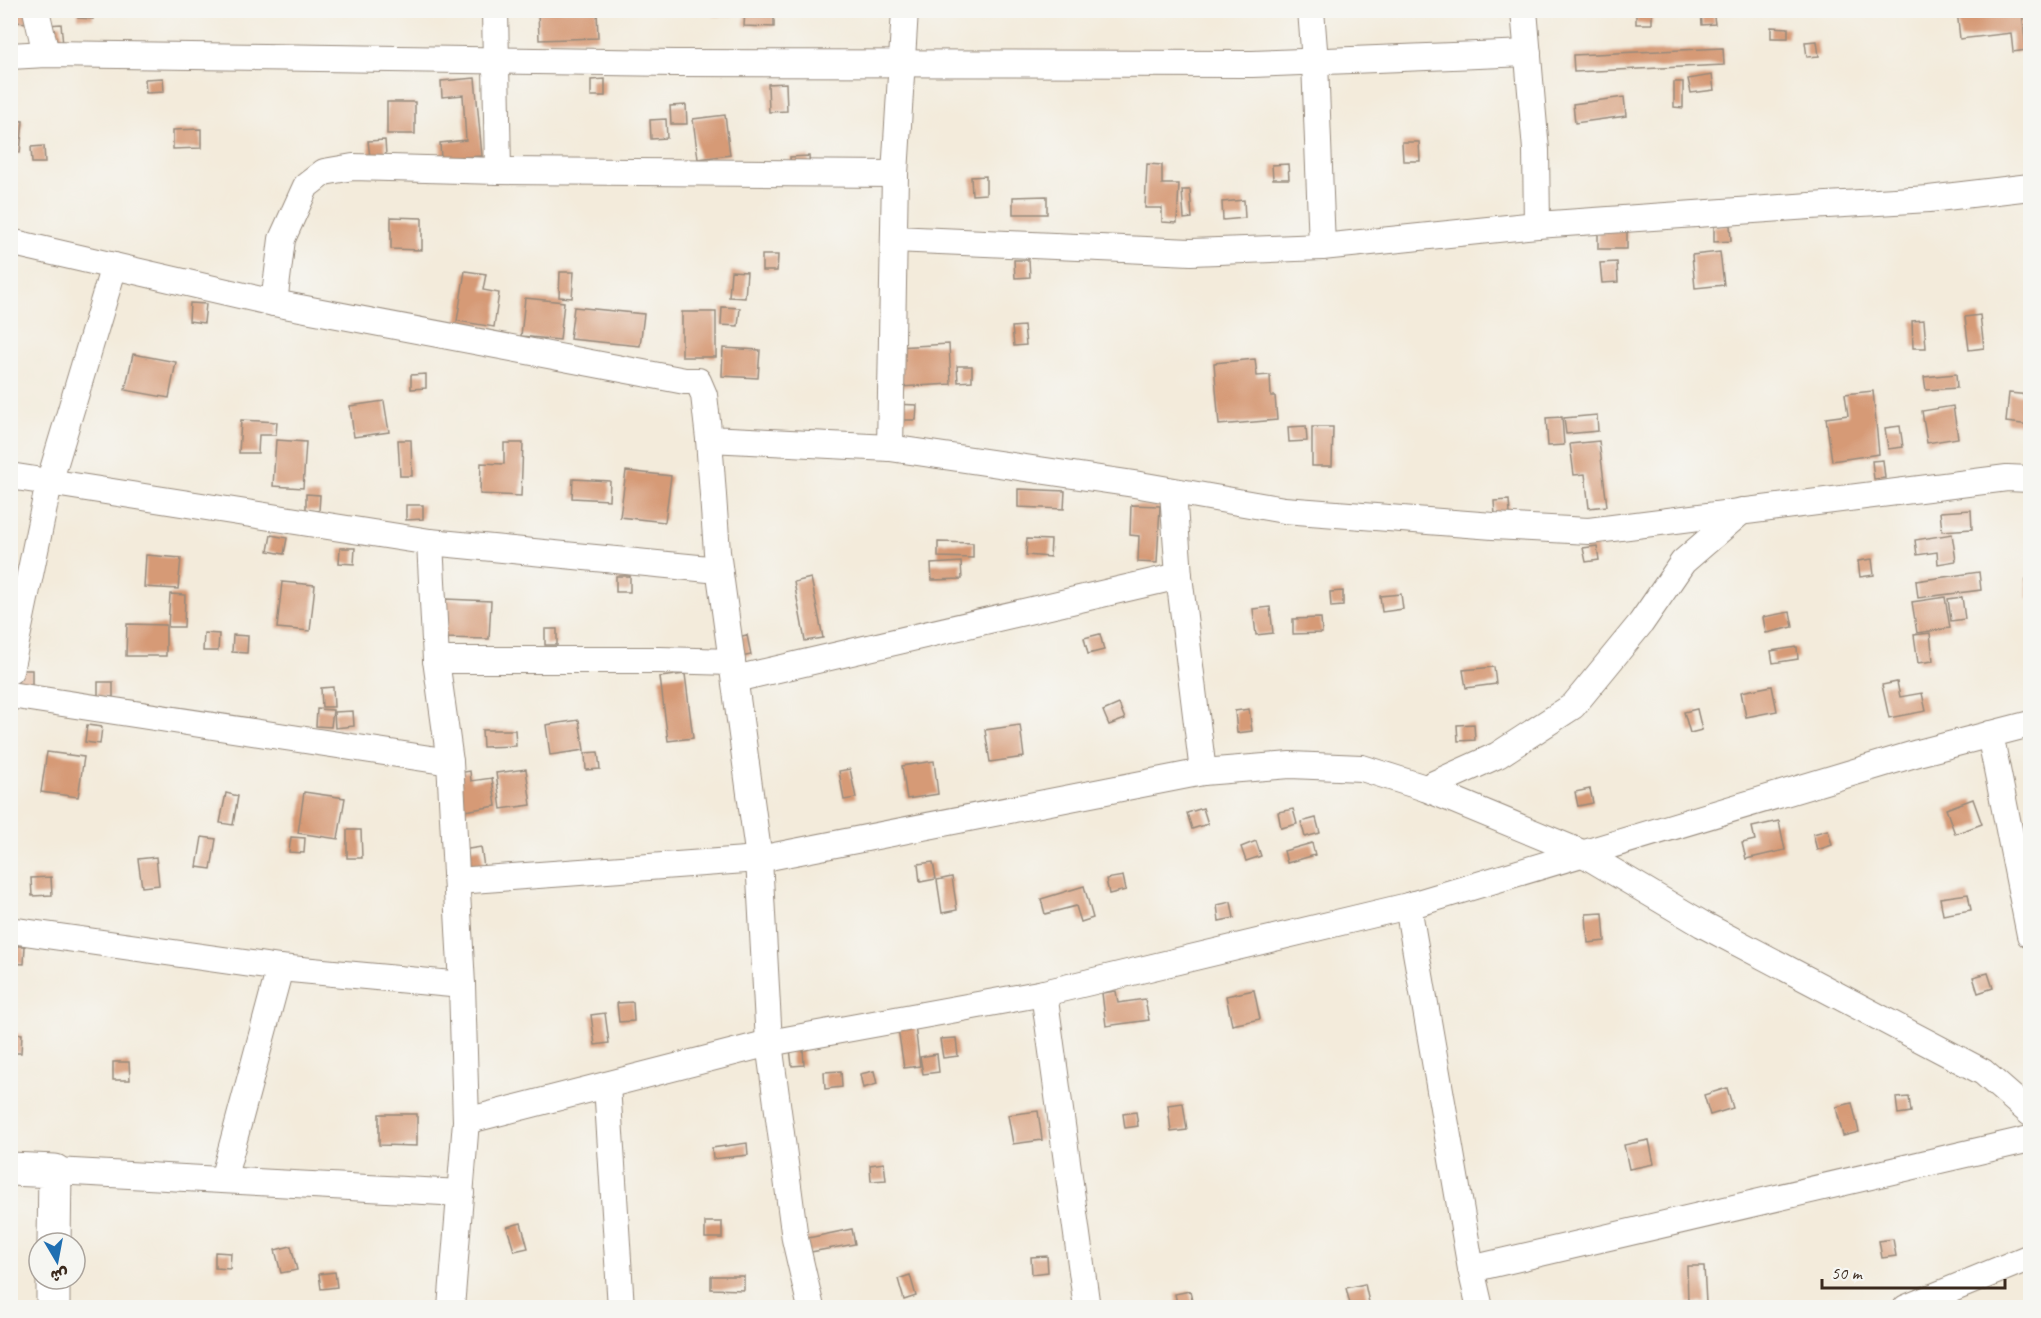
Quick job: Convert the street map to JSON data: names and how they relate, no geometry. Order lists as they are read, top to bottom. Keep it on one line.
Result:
{"scale_bar":"50 m","north":"bottom"}
